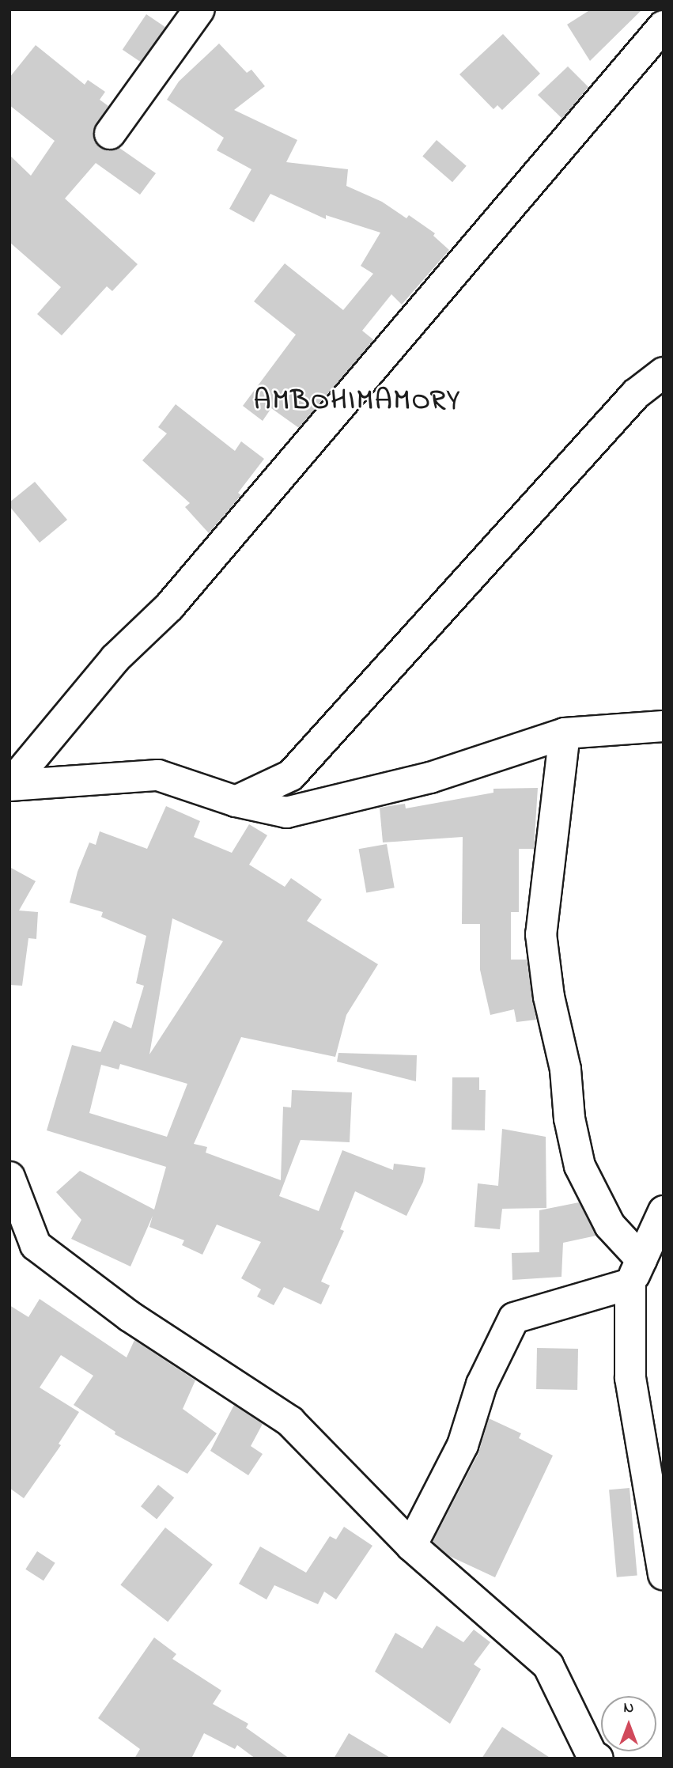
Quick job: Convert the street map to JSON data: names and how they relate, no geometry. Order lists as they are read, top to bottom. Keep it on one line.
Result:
{"districts":["AMBOHIMAMORY"],"north":"top"}
